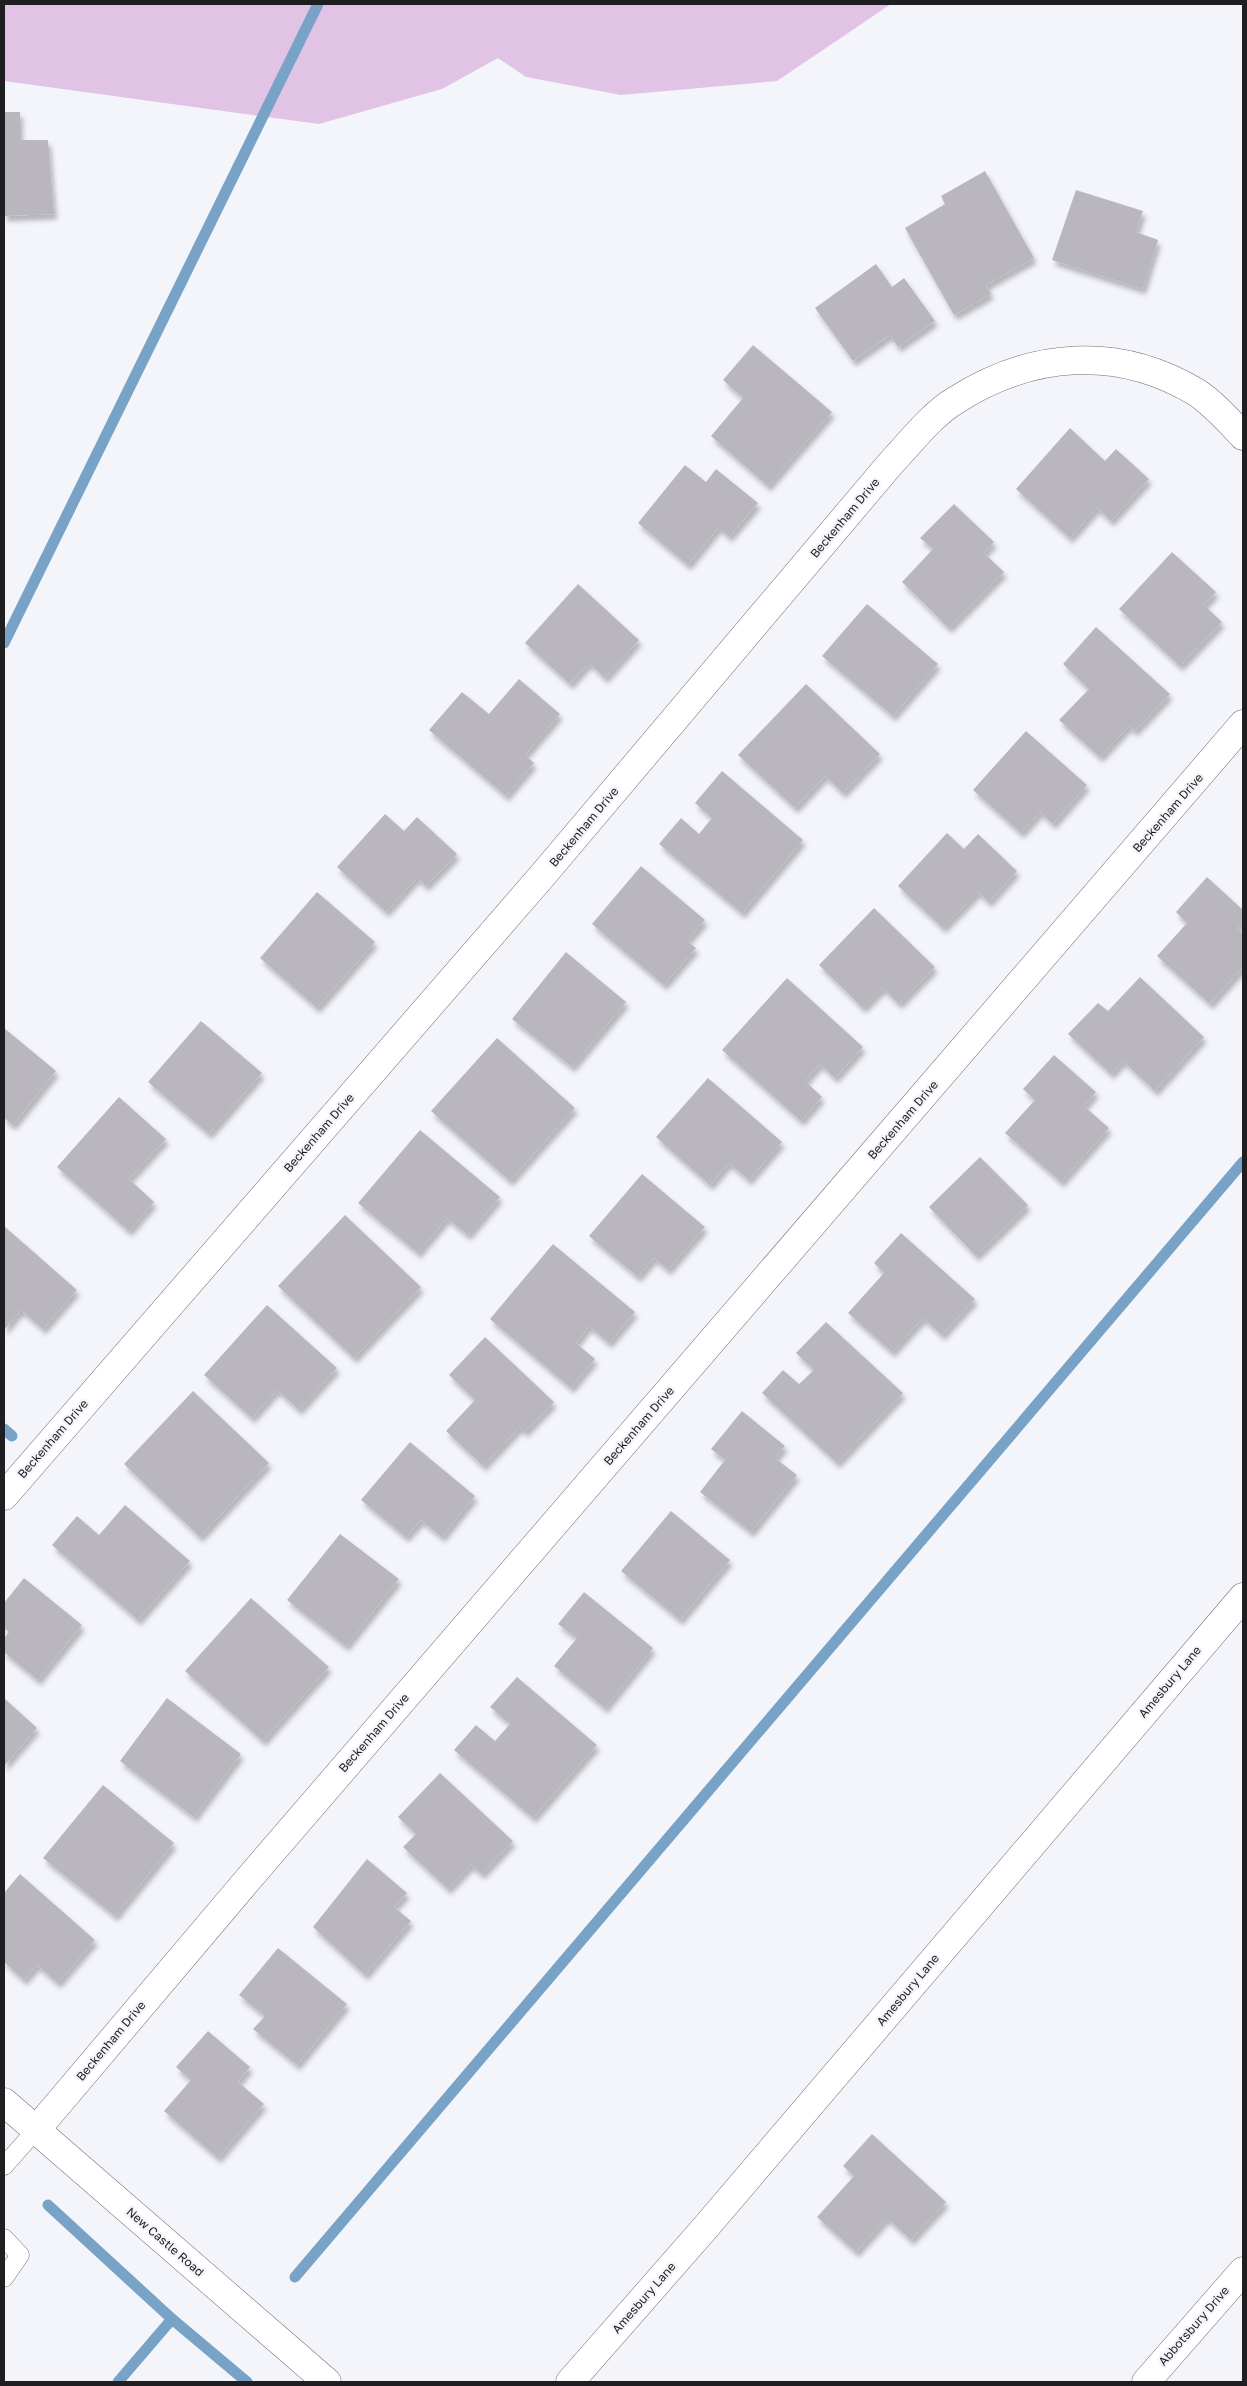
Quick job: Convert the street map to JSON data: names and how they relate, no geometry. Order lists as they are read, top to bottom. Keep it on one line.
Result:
{"streets":{"street":["Beckenham Drive","Amesbury Lane","New Castle Road","Abbotsbury Drive"]},"crossings":[["Beckenham Drive","New Castle Road"]]}
